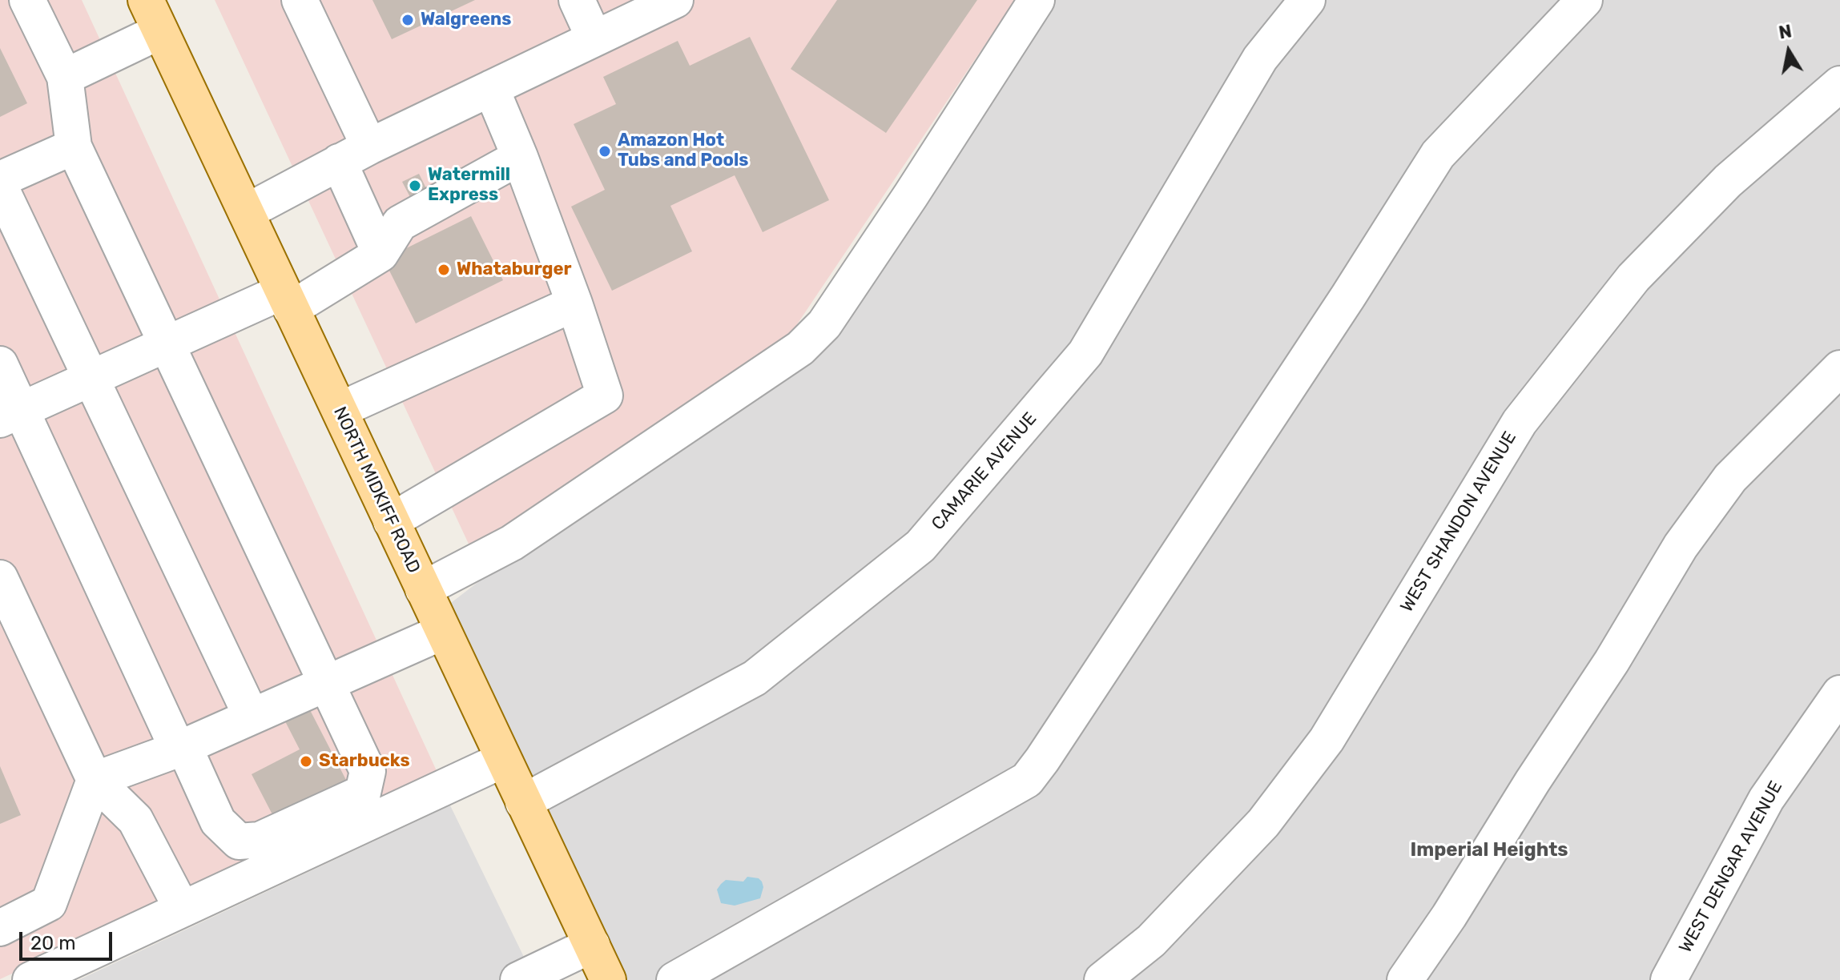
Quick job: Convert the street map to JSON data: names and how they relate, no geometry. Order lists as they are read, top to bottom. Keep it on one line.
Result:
{"streets":{"main road":["NORTH MIDKIFF ROAD"],"street":["CAMARIE AVENUE","WEST SHANDON AVENUE","WEST DENGAR AVENUE"]},"crossings":[["CAMARIE AVENUE","NORTH MIDKIFF ROAD"]],"districts":["Imperial Heights"],"places":["Walgreens","Amazon Hot Tubs and Pools","Watermill Express","Whataburger","Starbucks"],"scale_bar":"20 m","north":"top"}
